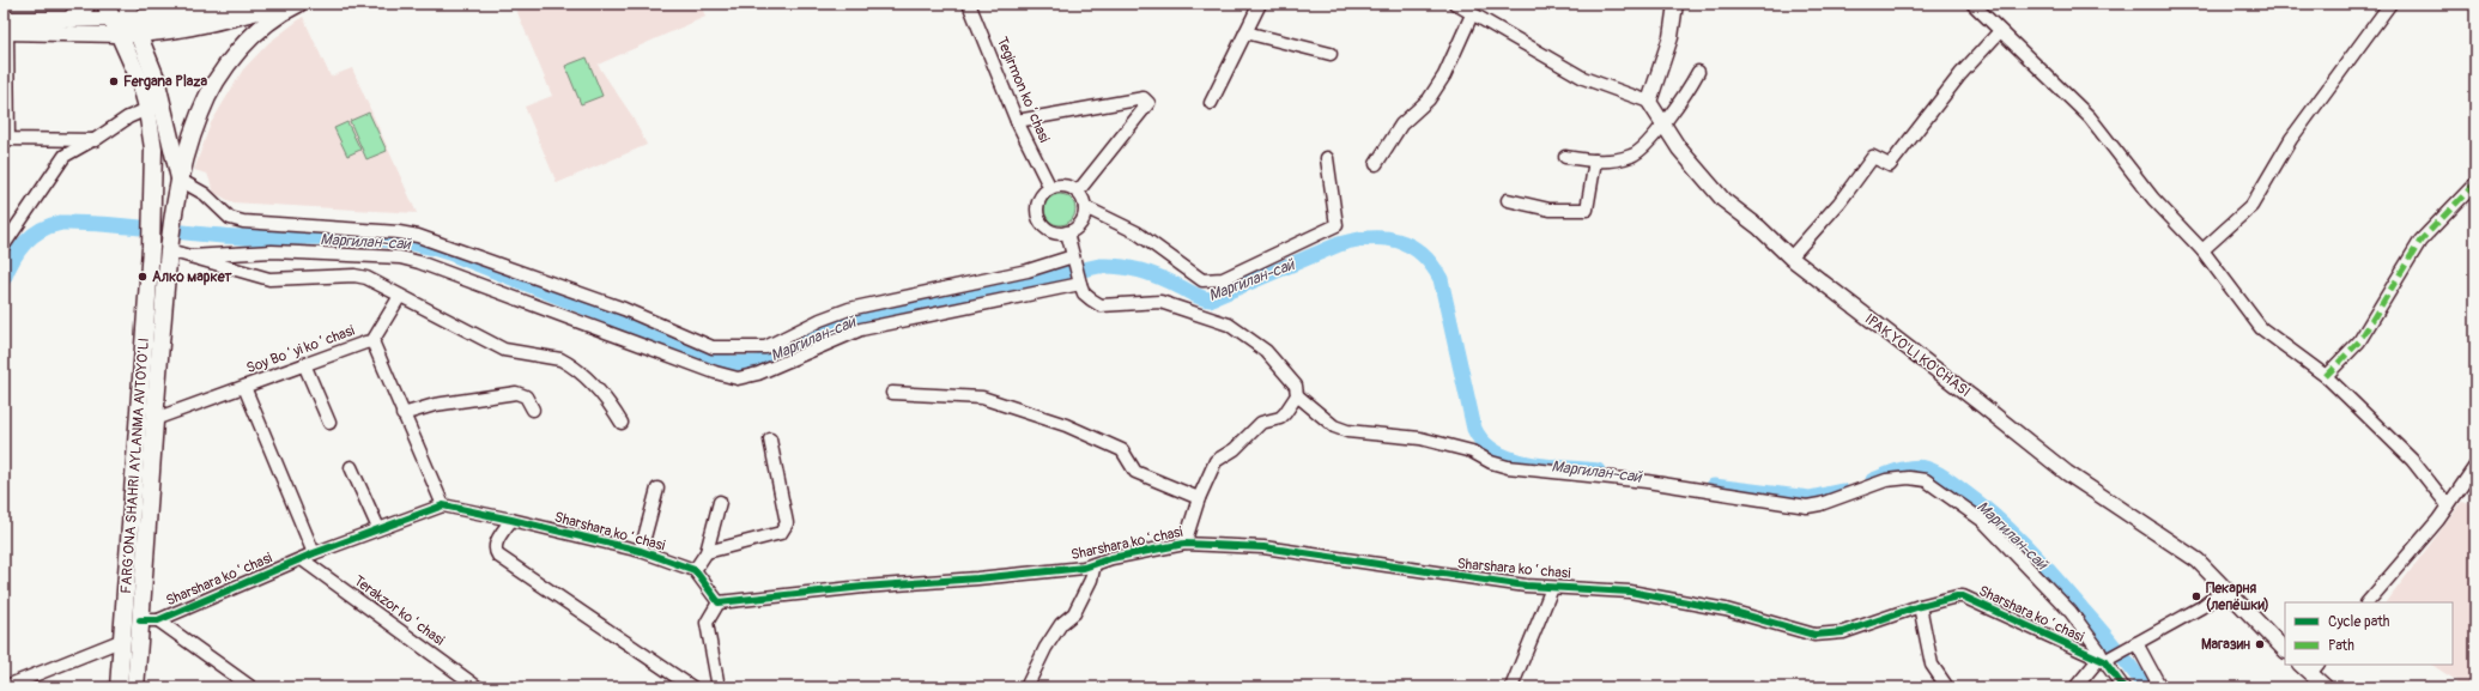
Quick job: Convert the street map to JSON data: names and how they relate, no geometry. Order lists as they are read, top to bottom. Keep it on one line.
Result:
{"streets":{"highway":["FARG‘ONA SHAHRI AYLANMA AVTOYO‘LI"],"main road":["IPAK YO'LI KO'CHASI"],"street":["Tegirmon koʻchasi","Soy Boʻyi koʻchasi","Sharshara koʻchasi","Terakzor koʻchasi"]},"crossings":[["Soy Boʻyi koʻchasi","FARG‘ONA SHAHRI AYLANMA AVTOYO‘LI"],["Soy Boʻyi koʻchasi","Sharshara koʻchasi"],["FARG‘ONA SHAHRI AYLANMA AVTOYO‘LI","Sharshara koʻchasi"],["Sharshara koʻchasi","Terakzor koʻchasi"]],"water":["Маргилан-сай"],"places":["Fergana Plaza","Алко маркет","Пекарня (лепёшки)","Магазин"],"legend":["Cycle path","Path"]}
